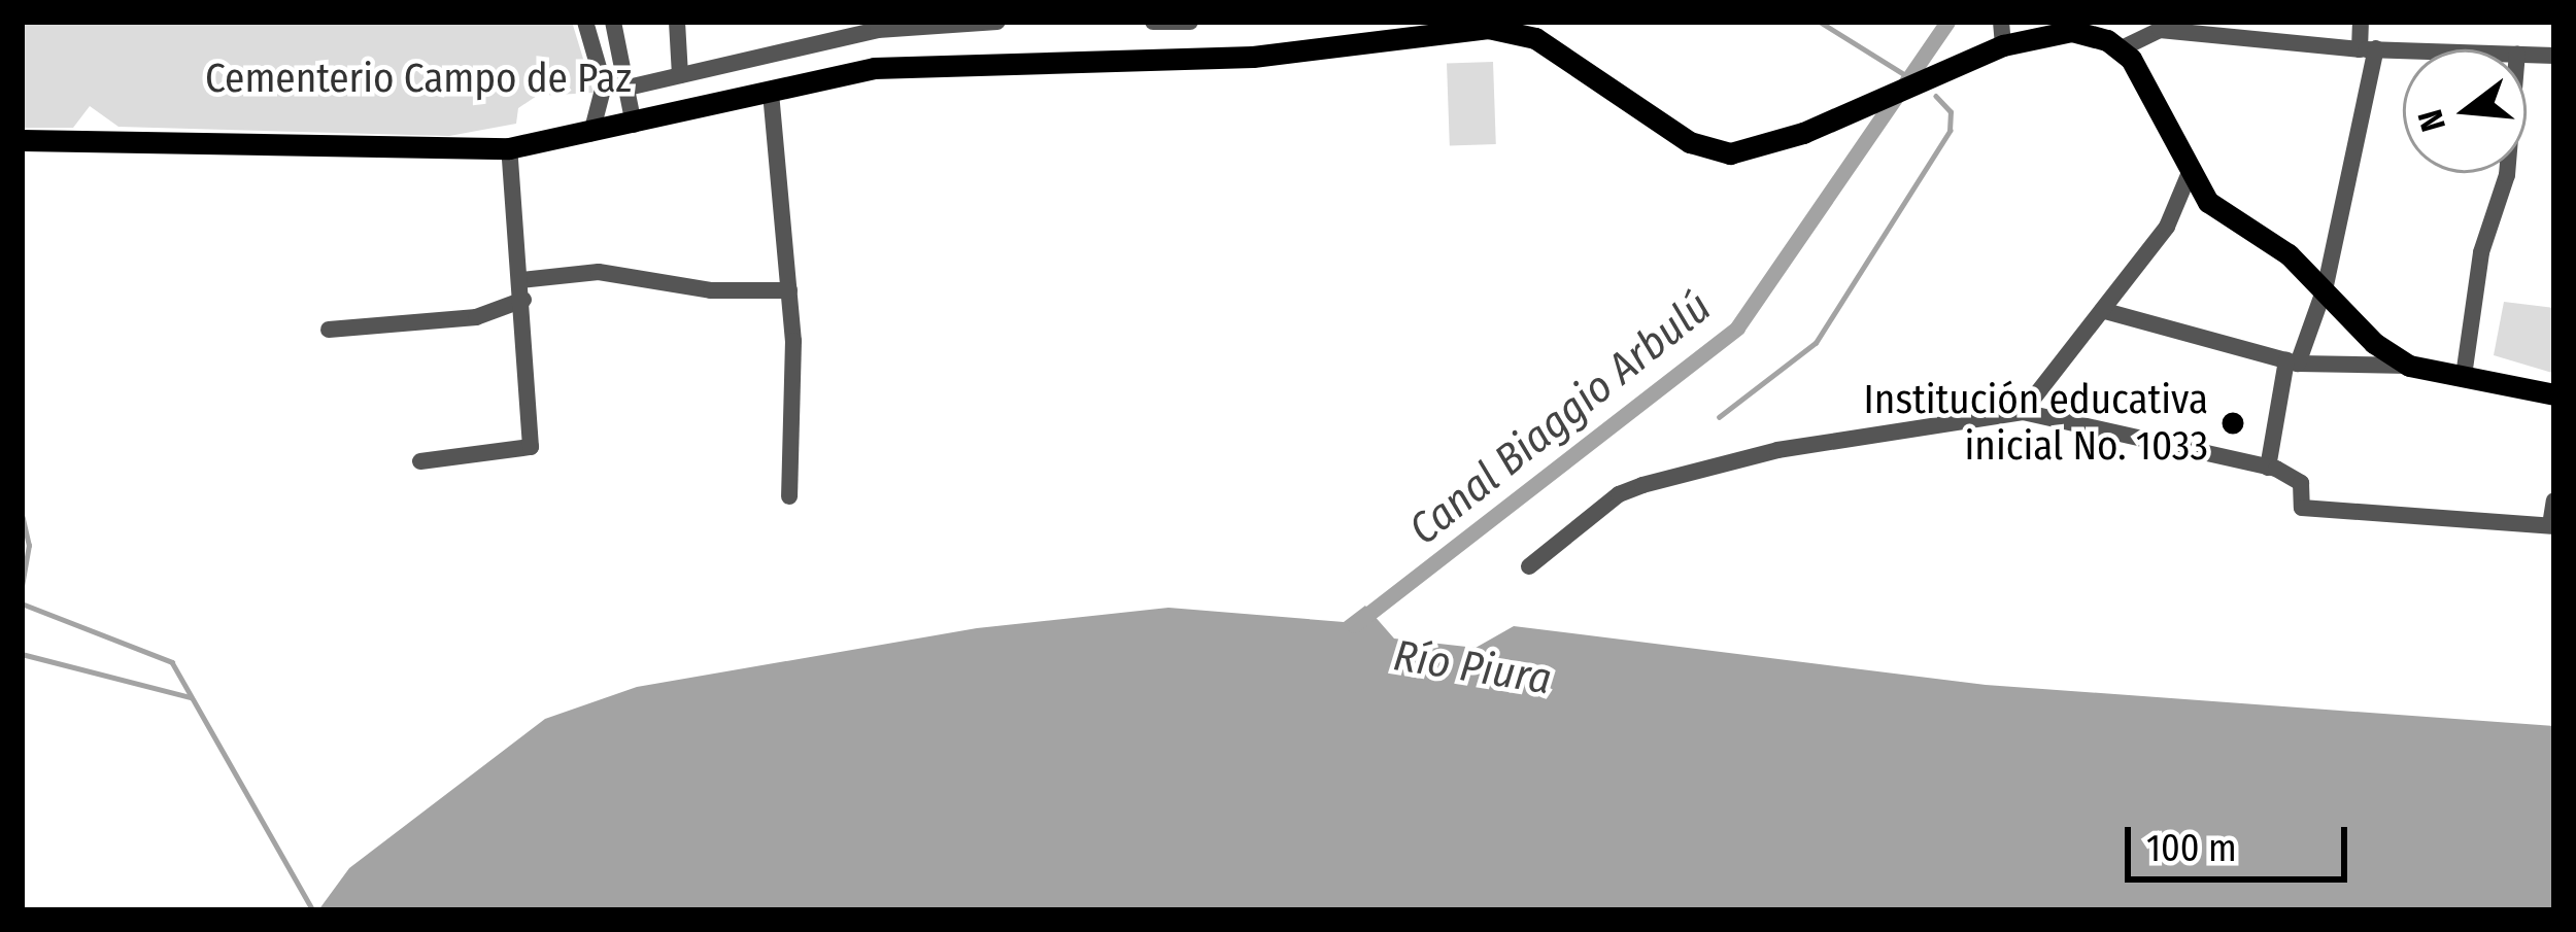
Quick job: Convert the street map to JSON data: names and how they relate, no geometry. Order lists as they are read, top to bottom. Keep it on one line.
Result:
{"water":["Canal Biaggio Arbulú","Río Piura"],"parks":["Cementerio Campo de Paz"],"places":["Institución educativa inicial No. 1033"],"scale_bar":"100 m","north":"left"}
